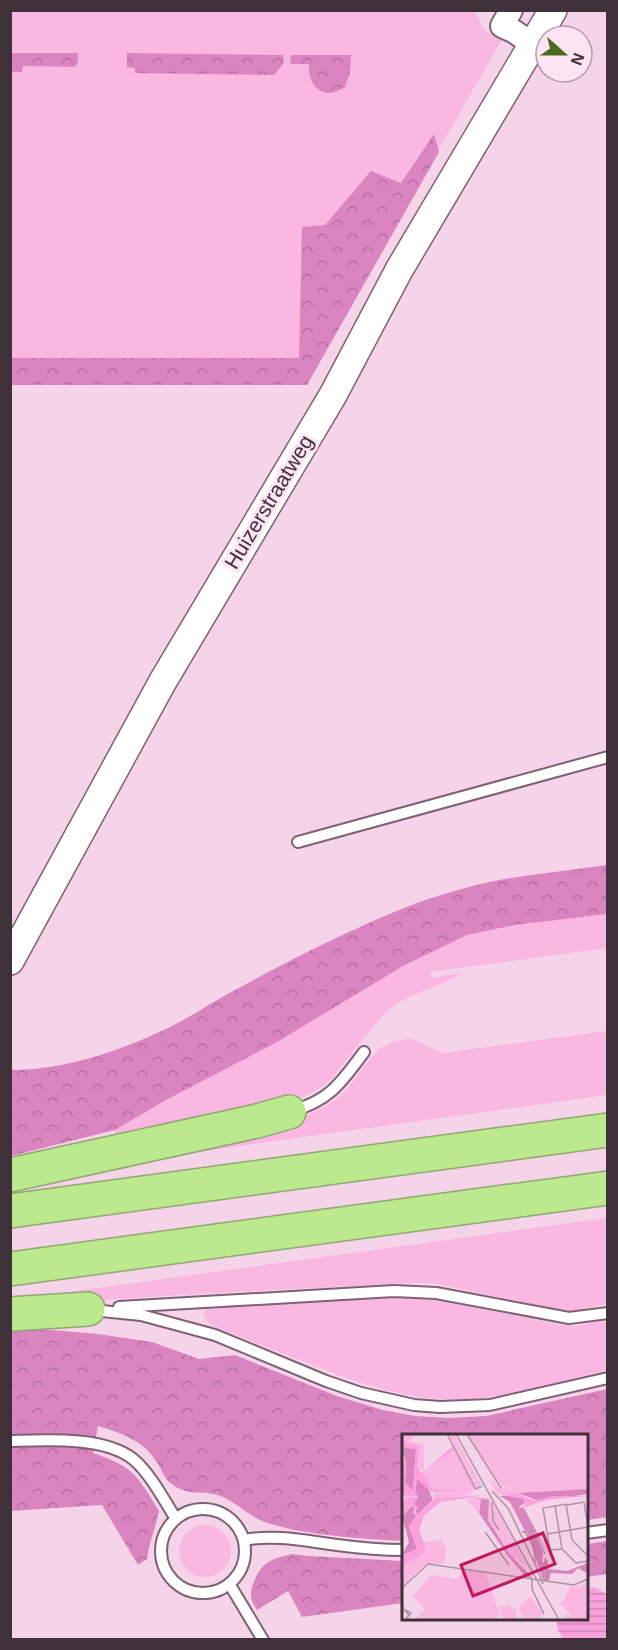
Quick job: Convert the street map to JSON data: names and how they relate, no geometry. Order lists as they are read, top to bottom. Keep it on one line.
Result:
{"streets":{"street":["Huizerstraatweg"]},"north":"right"}
